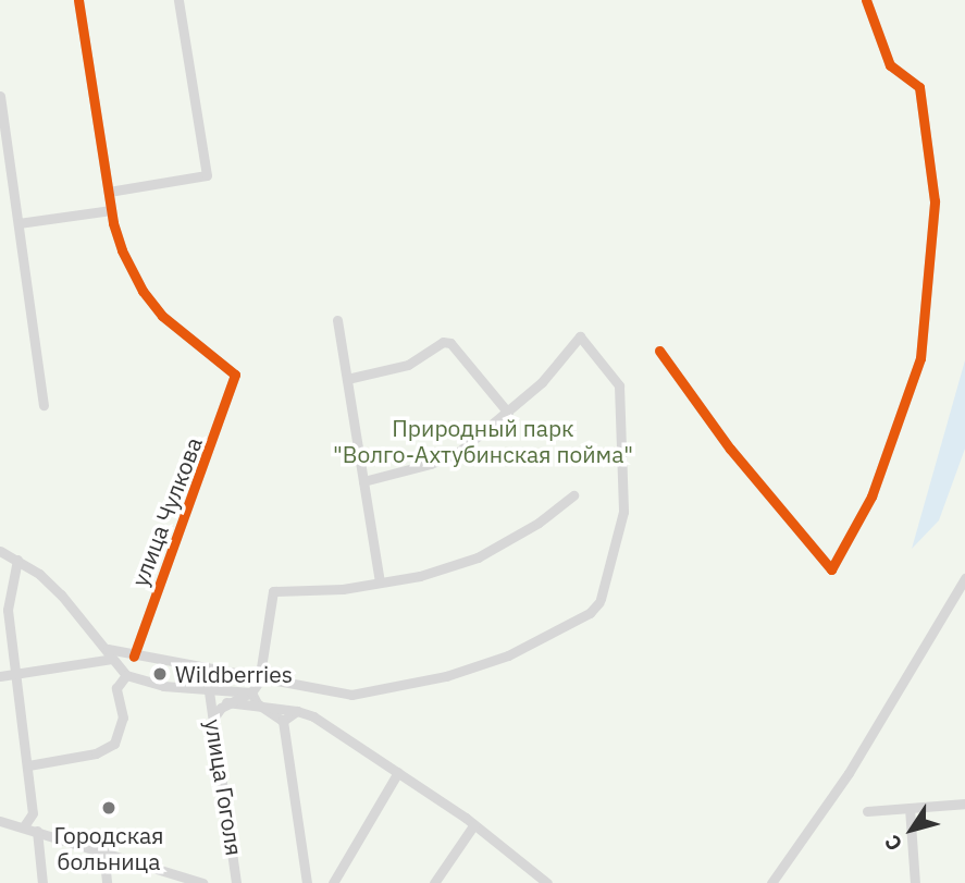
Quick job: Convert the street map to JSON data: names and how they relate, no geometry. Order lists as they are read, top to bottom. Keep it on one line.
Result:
{"streets":{"street":["улица Чулкова","улица Гоголя"]},"parks":["Природный парк \"Волго-Ахтубинская пойма\""],"places":["Wildberries","Городская больница"],"north":"bottom left"}
